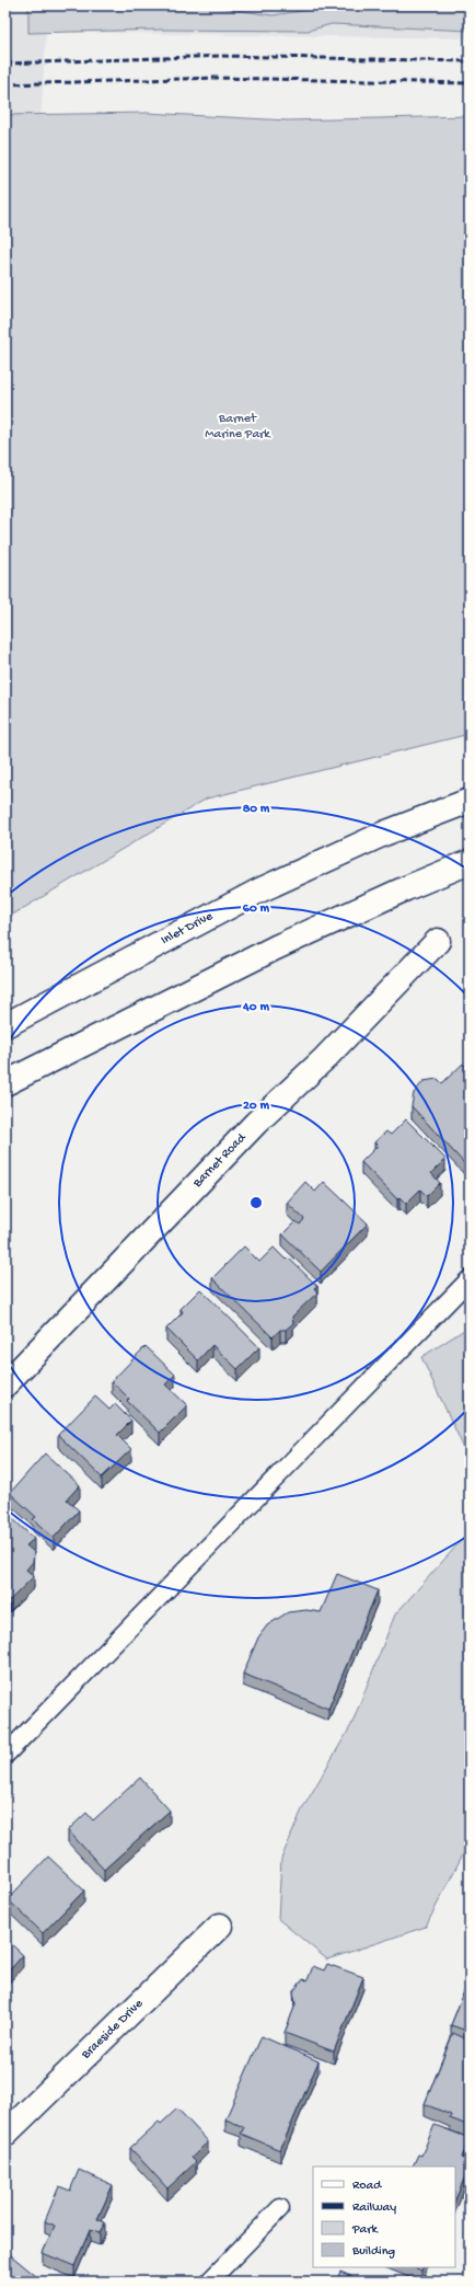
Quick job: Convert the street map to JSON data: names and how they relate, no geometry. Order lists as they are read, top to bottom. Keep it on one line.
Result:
{"streets":{"main road":["Inlet Drive","Barnet Road","Braeside Drive"]},"parks":["Barnet Marine Park"],"legend":["Road","Railway","Park","Building"],"rings":["80 m","60 m","40 m","20 m"]}
